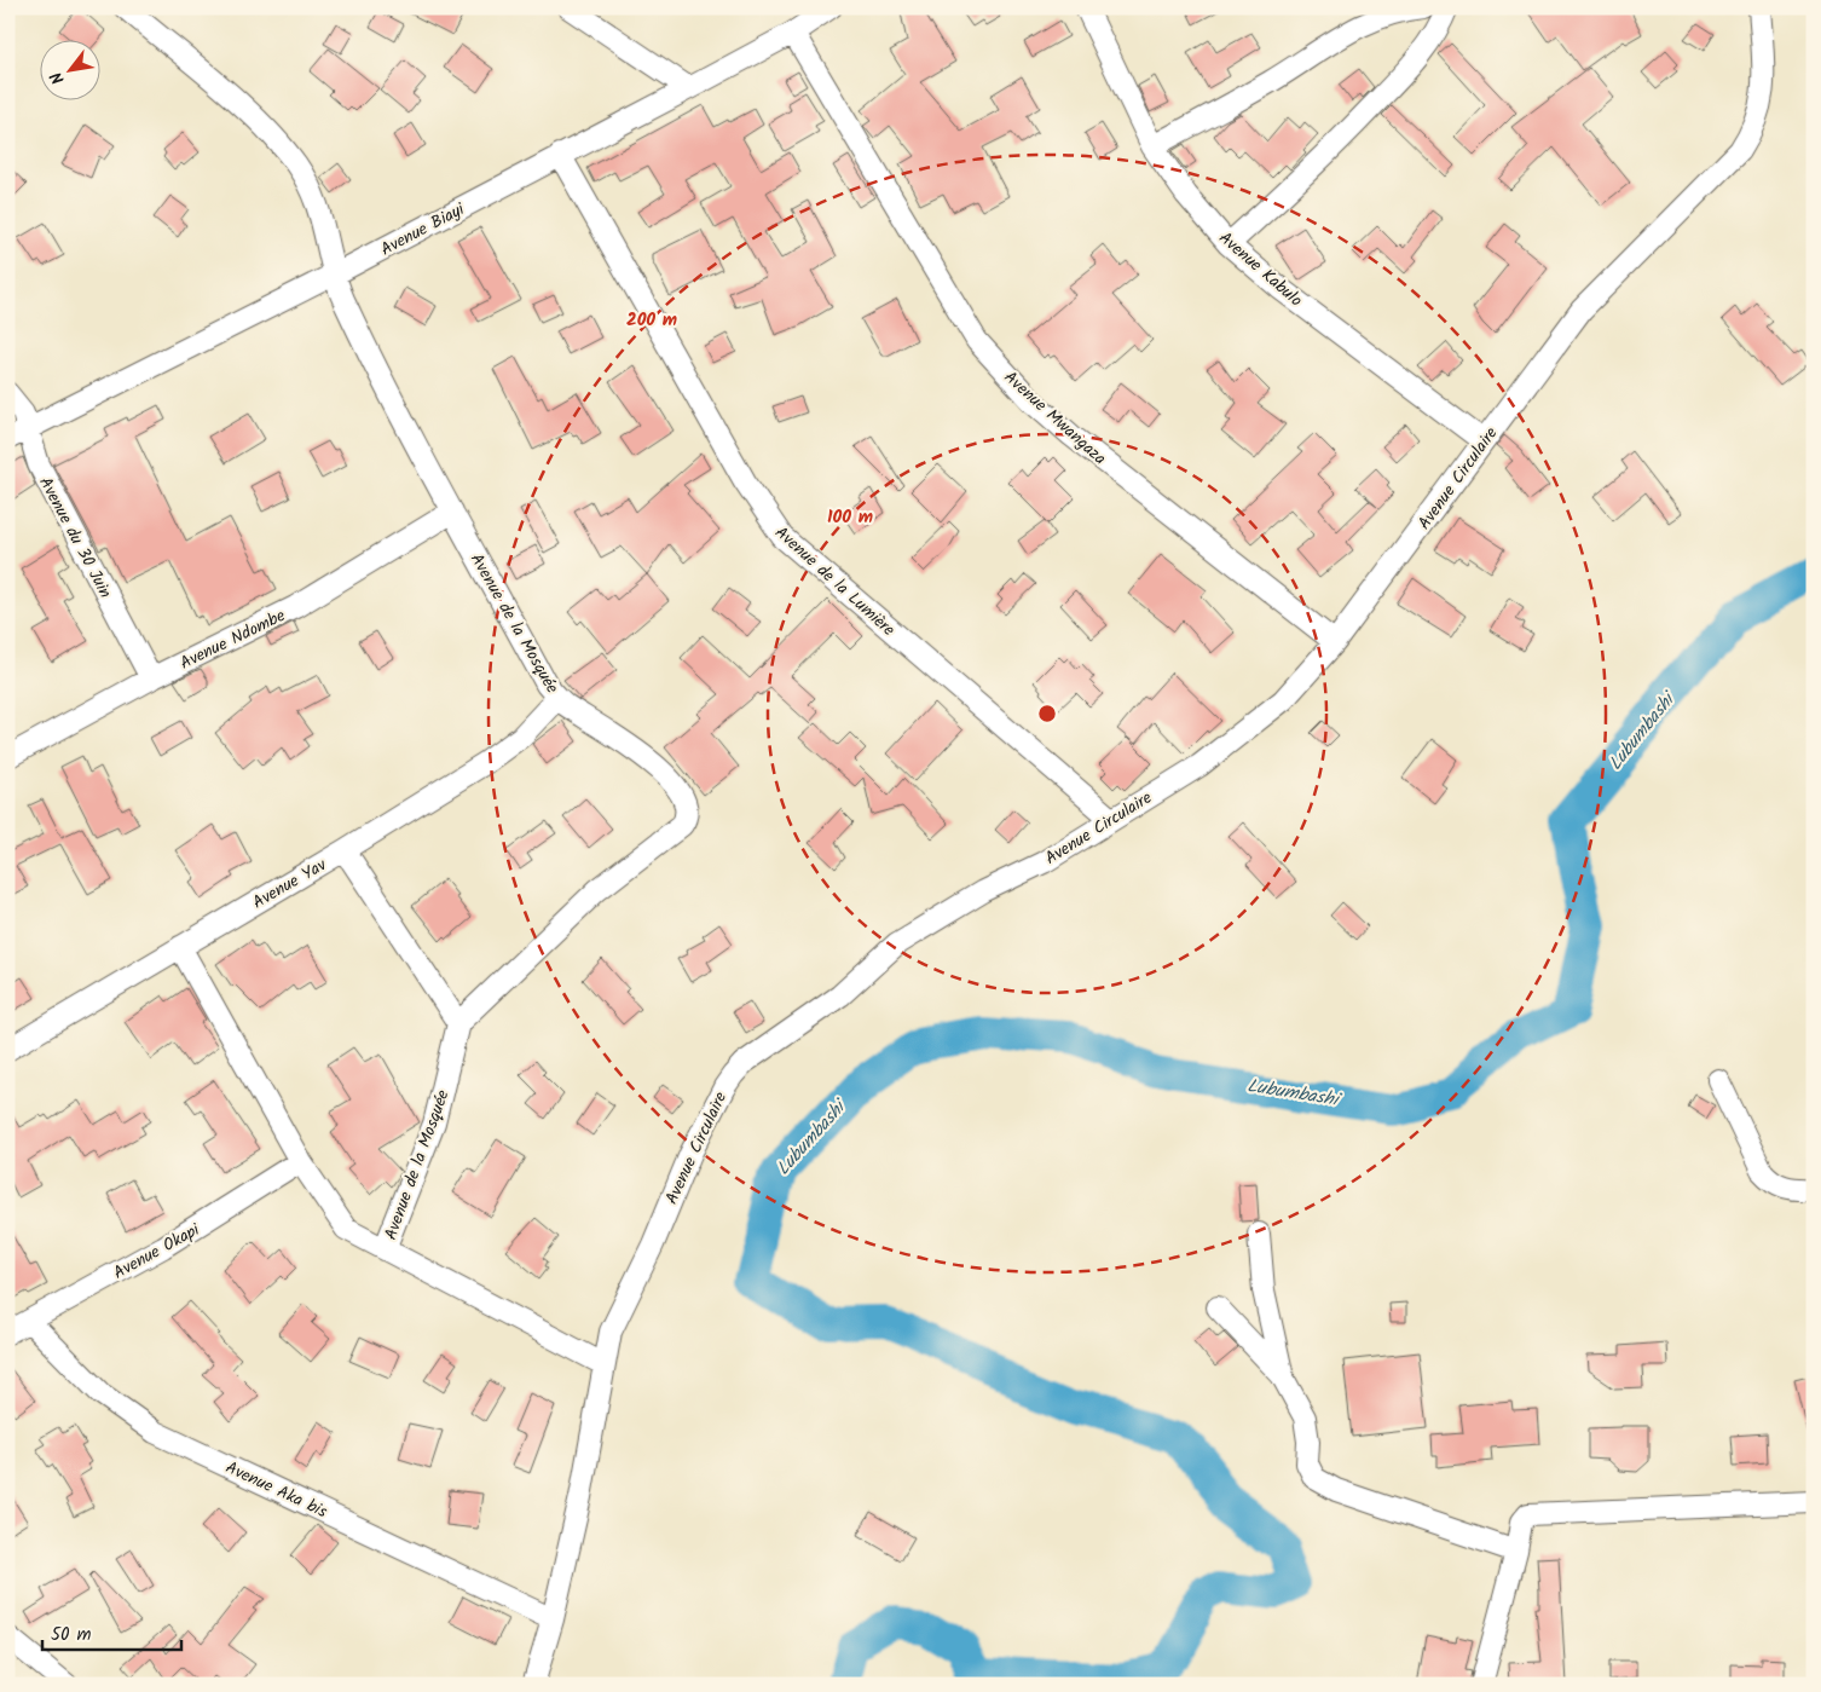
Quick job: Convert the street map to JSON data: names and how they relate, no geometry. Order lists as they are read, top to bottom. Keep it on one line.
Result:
{"streets":{"street":["Avenue Biayi","Avenue Kabulo","Avenue Mwangaza","Avenue Circulaire","Avenue du 30 Juin","Avenue de la Lumière","Avenue de la Mosquée","Avenue Ndombe","Avenue Yav","Avenue Okapi","Avenue Aka bis"]},"crossings":[["Avenue Biayi","Avenue Mwangaza"],["Avenue Biayi","Avenue du 30 Juin"],["Avenue Biayi","Avenue de la Lumière"],["Avenue Biayi","Avenue de la Mosquée"],["Avenue Kabulo","Avenue Circulaire"],["Avenue Mwangaza","Avenue Circulaire"],["Avenue Circulaire","Avenue de la Lumière"],["Avenue Circulaire","Avenue Aka bis"],["Avenue du 30 Juin","Avenue Ndombe"],["Avenue de la Mosquée","Avenue Ndombe"],["Avenue de la Mosquée","Avenue Yav"],["Avenue Okapi","Avenue Aka bis"]],"water":["Lubumbashi"],"scale_bar":"50 m","north":"bottom left","rings":["200 m","100 m"]}
